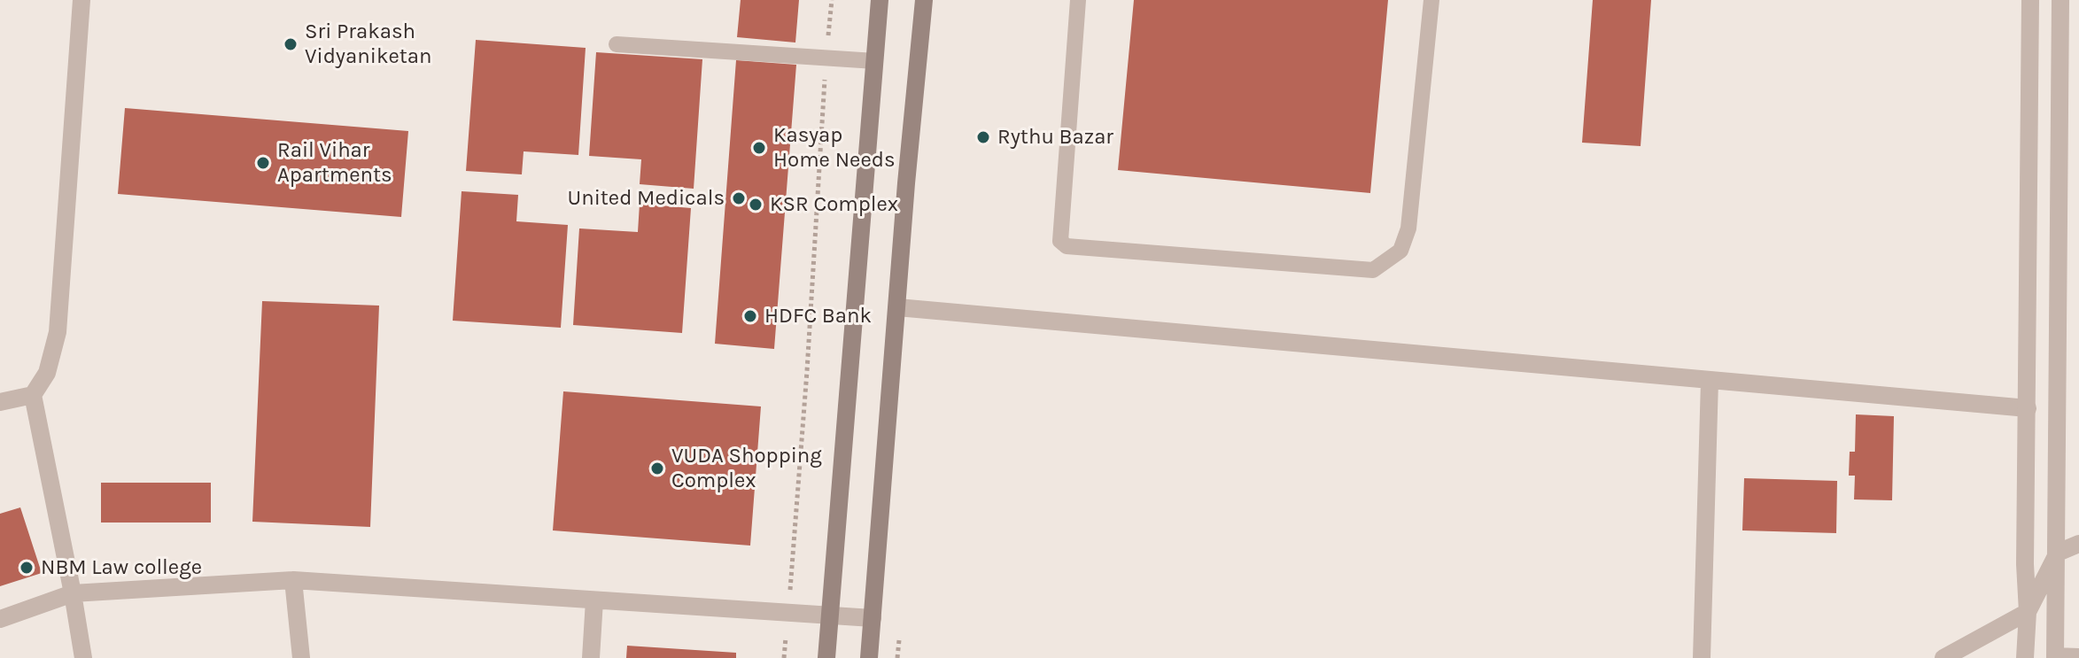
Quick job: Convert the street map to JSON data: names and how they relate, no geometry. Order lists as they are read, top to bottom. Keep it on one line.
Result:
{"places":["Sri Prakash Vidyaniketan","Rythu Bazar","Kasyap Home Needs","Rail Vihar Apartments","United Medicals","KSR Complex","HDFC Bank","VUDA Shopping Complex","NBM Law college"]}
